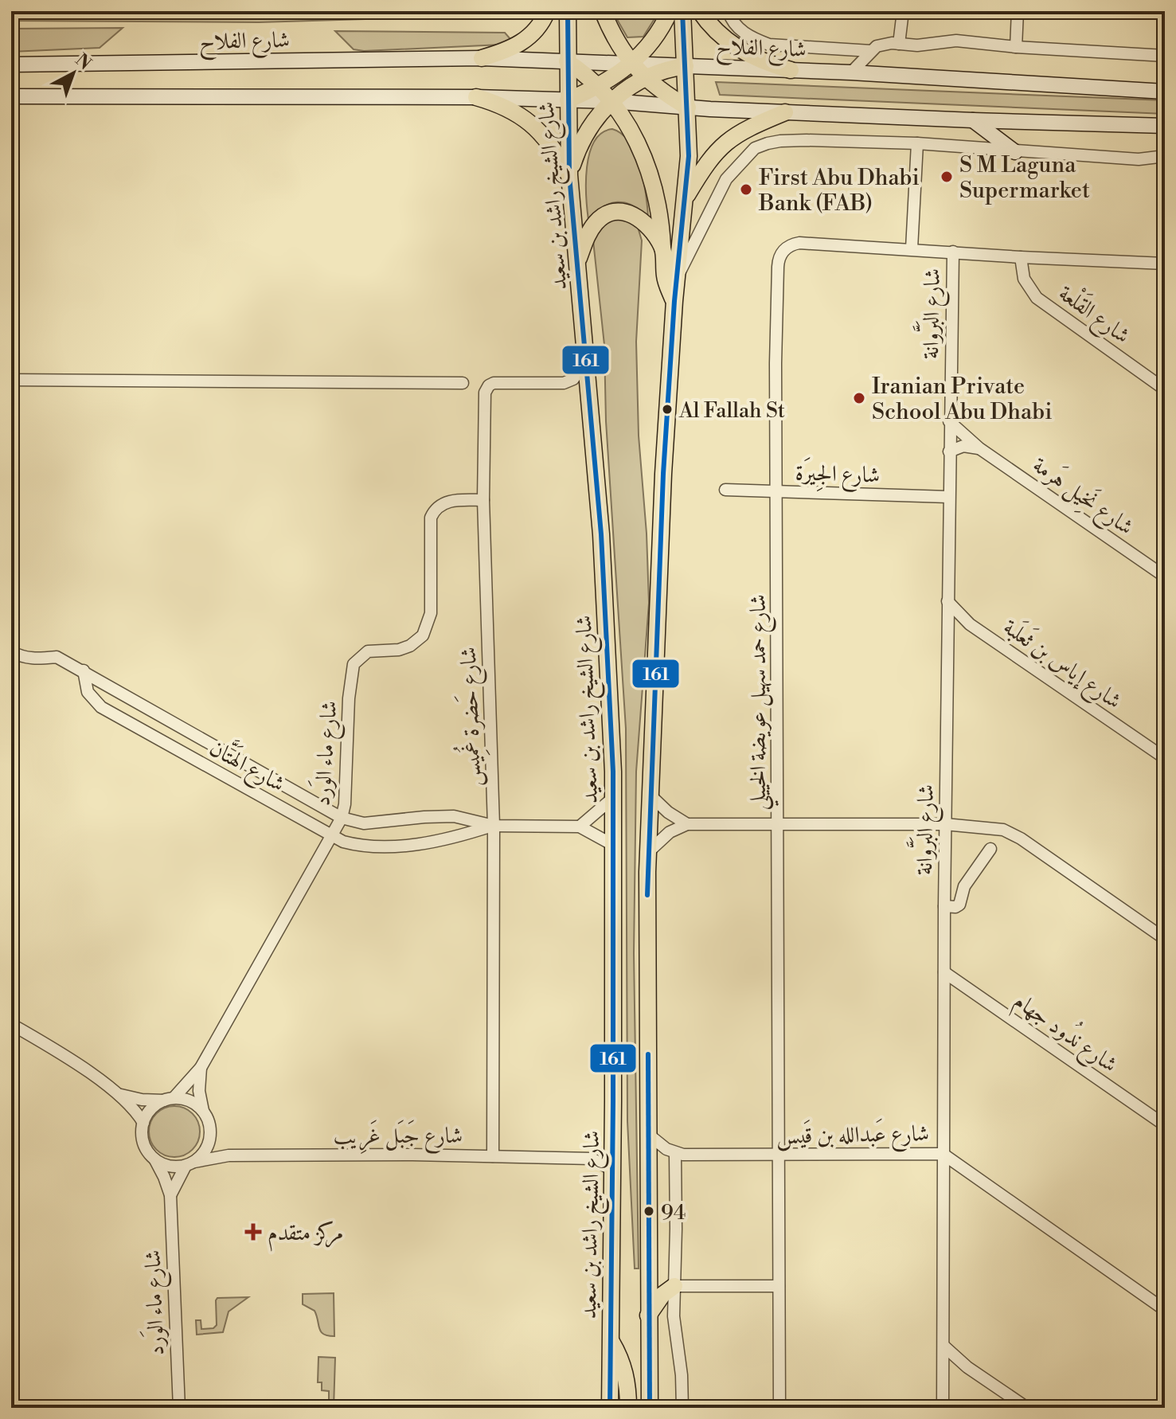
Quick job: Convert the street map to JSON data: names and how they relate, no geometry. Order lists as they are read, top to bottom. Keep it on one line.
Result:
{"streets":{"main road":["شارع الفلاح","شارع الشيخ راشد بن سعيد"],"street":["شارع البَرَّوانة","شارع القَلْعة","شارع الجِيرَة","شارع نَخِيل هَرمة","شارع إياس بن ثَعلَبة","شارع حمد سهيل عويضة الخييلي","شارع حَضرة غُمِيس","شارع ماء الوَرد","شارع الهَتَّان","شارع ندُود جهام","شارع عَبدالله بن قَيس","شارع جَبَل غَرِيب"]},"crossings":[["شارع الفلاح","شارع الشيخ راشد بن سعيد"],["شارع الشيخ راشد بن سعيد","شارع حَضرة غُمِيس"],["شارع الشيخ راشد بن سعيد","شارع الهَتَّان"],["شارع البَرَّوانة","شارع الجِيرَة"],["شارع البَرَّوانة","شارع نَخِيل هَرمة"],["شارع البَرَّوانة","شارع إياس بن ثَعلَبة"],["شارع البَرَّوانة","شارع حمد سهيل عويضة الخييلي"],["شارع البَرَّوانة","شارع ندُود جهام"],["شارع البَرَّوانة","شارع عَبدالله بن قَيس"],["شارع القَلْعة","شارع حمد سهيل عويضة الخييلي"],["شارع الجِيرَة","شارع حمد سهيل عويضة الخييلي"],["شارع حمد سهيل عويضة الخييلي","شارع عَبدالله بن قَيس"],["شارع حَضرة غُمِيس","شارع ماء الوَرد"],["شارع حَضرة غُمِيس","شارع الهَتَّان"],["شارع حَضرة غُمِيس","شارع جَبَل غَرِيب"],["شارع ماء الوَرد","شارع الهَتَّان"],["شارع ماء الوَرد","شارع جَبَل غَرِيب"]],"places":{"other":["S M Laguna Supermarket","First Abu Dhabi Bank (FAB)","Iranian Private School Abu Dhabi","Al Fallah St","94"],"health":["مركز متقدم"]},"lines":["transit line 161"],"north":"top right"}
